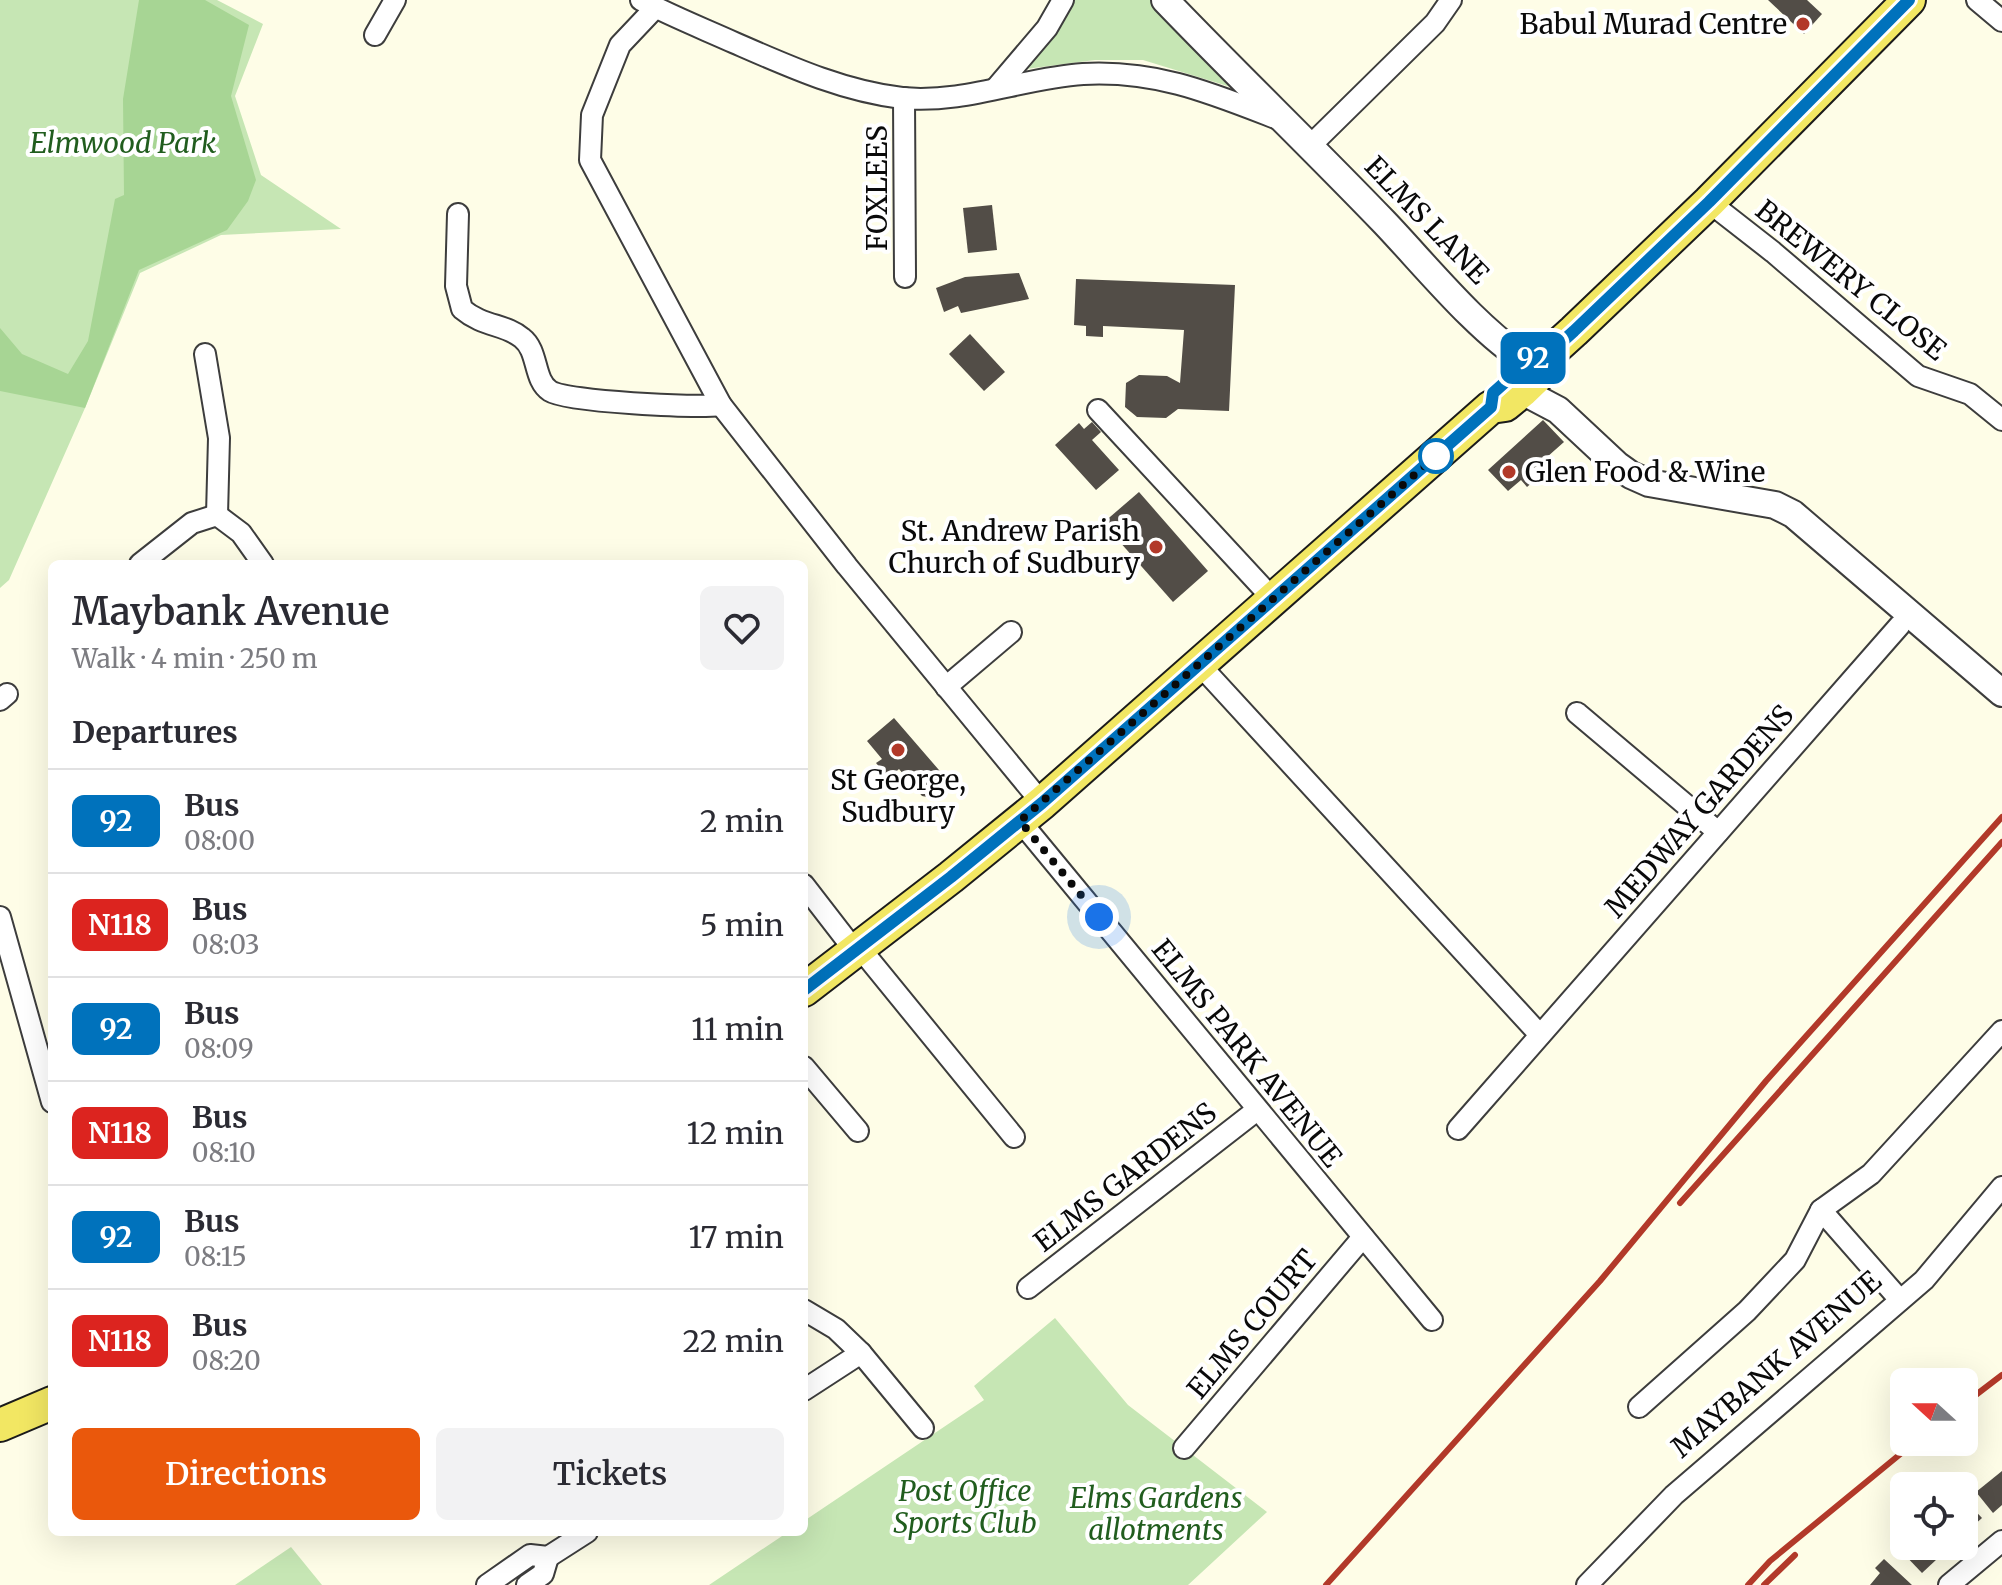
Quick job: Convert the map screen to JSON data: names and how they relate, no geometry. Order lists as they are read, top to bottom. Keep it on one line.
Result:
{"streets":{"street":["FOXLEES","ELMS LANE","BREWERY CLOSE","MEDWAY GARDENS","ELMS PARK AVENUE","ELMS GARDENS","ELMS COURT","MAYBANK AVENUE"]},"crossings":[["FOXLEES","ELMS LANE"],["ELMS LANE","ELMS PARK AVENUE"],["ELMS PARK AVENUE","ELMS GARDENS"],["ELMS PARK AVENUE","ELMS COURT"]],"parks":["Elmwood Park","Post Office Sports Club","Elms Gardens allotments"],"places":["Babul Murad Centre","Glen Food & Wine","St. Andrew Parish Church of Sudbury","St George, Sudbury"],"lines":["bus line 92"],"north":"left","page":{"on_map":"92","heading":[["Maybank Avenue","Walk · 4 min · 250 m"],"Departures"],"list":[{"mark":"92","name":"Bus","note":"08:00","value":"2 min"},{"mark":"N118","name":"Bus","note":"08:03","value":"5 min"},{"mark":"92","name":"Bus","note":"08:09","value":"11 min"},{"mark":"N118","name":"Bus","note":"08:10","value":"12 min"},{"mark":"92","name":"Bus","note":"08:15","value":"17 min"},{"mark":"N118","name":"Bus","note":"08:20","value":"22 min"}],"buttons":["Directions","Tickets"]}}
